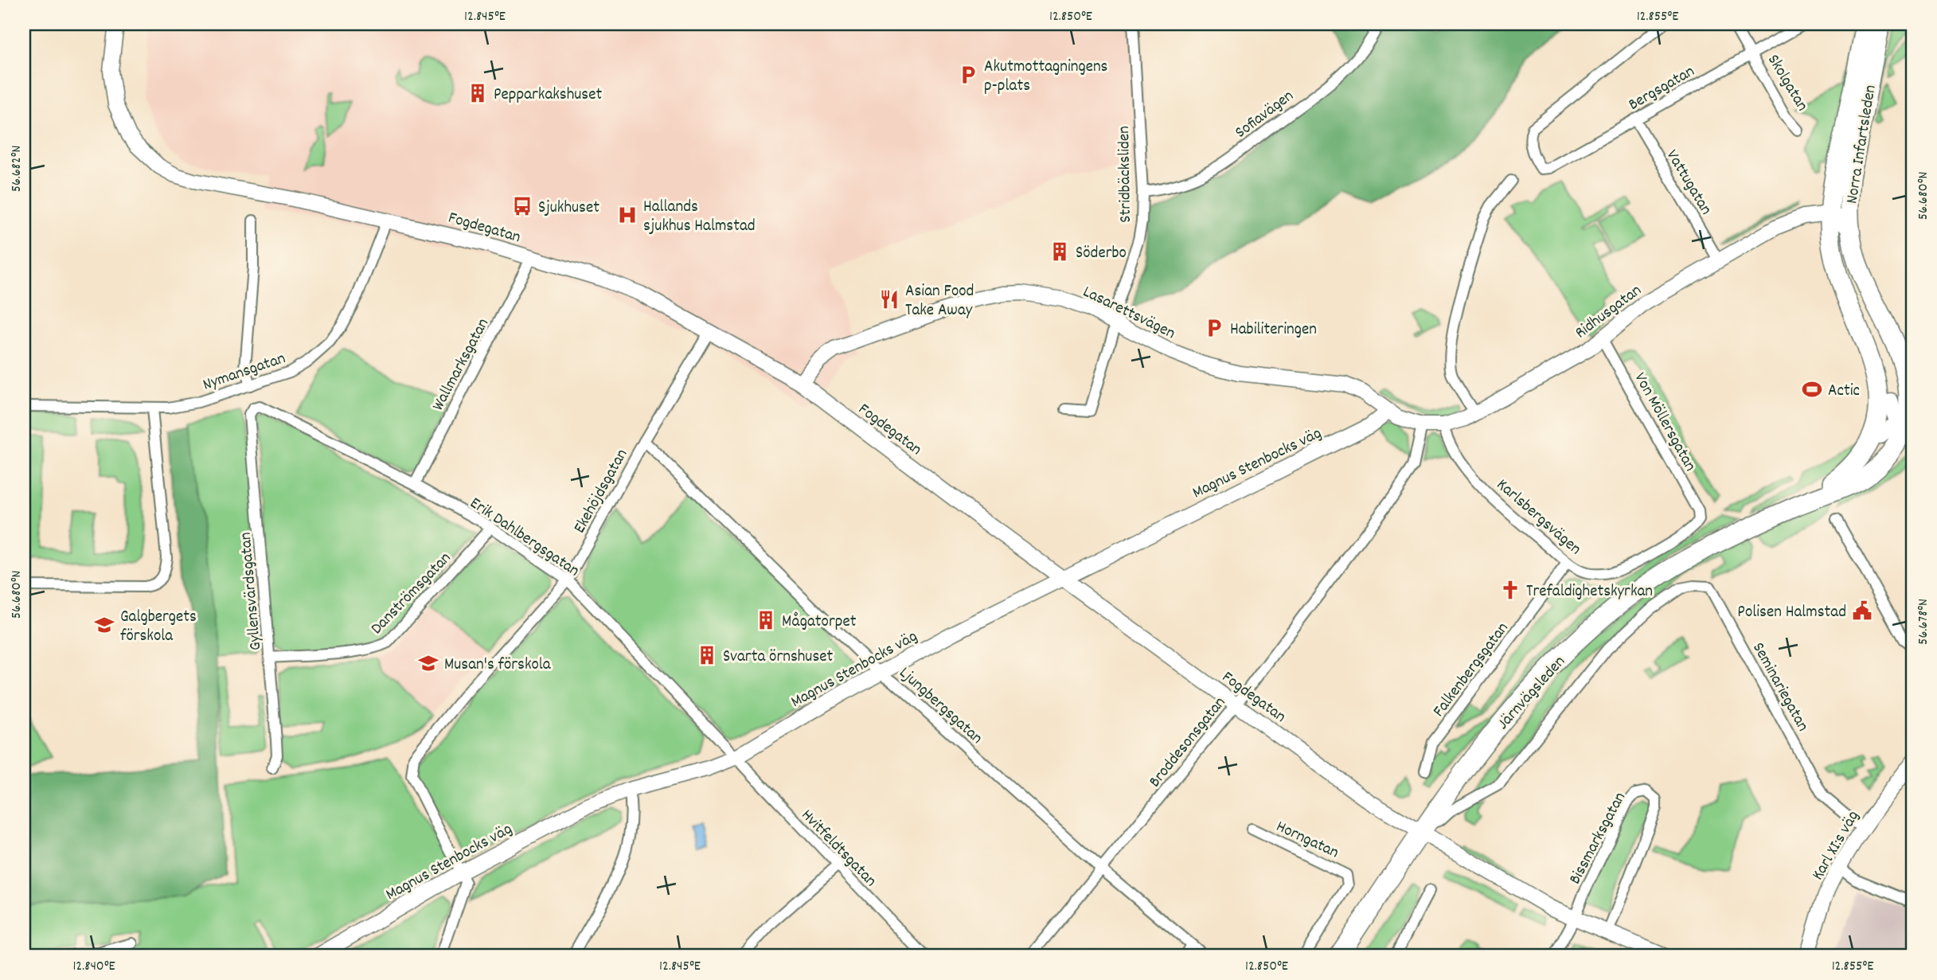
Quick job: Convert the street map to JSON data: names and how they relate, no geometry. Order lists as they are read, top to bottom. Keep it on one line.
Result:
{"streets":{"highway":["Norra Infartsleden","Järnvägsleden"],"street":["Skolgatan","Bergsgatan","Sofiavägen","Stridbäcksliden","Vattugatan","Fogdegatan","Ridhusgatan","Lasarettsvägen","Wallmarksgatan","Nymansgatan","Von Möllersgatan","Magnus Stenbocks väg","Ekehöjdsgatan","Karlsbergsvägen","Erik Dahlbergsgatan","Gyllensvärdsgatan","Danströmsgatan","Falkenbergsgatan","Seminariegatan","Ljungbergsgatan","Broddesonsgatan","Bissmarksgatan","Horngatan","Karl XI:s väg","Hvitfeldtsgatan"]},"crossings":[["Skolgatan","Bergsgatan"],["Bergsgatan","Vattugatan"],["Sofiavägen","Stridbäcksliden"],["Norra Infartsleden","Ridhusgatan"],["Norra Infartsleden","Järnvägsleden"],["Stridbäcksliden","Lasarettsvägen"],["Vattugatan","Ridhusgatan"],["Fogdegatan","Lasarettsvägen"],["Fogdegatan","Wallmarksgatan"],["Fogdegatan","Nymansgatan"],["Fogdegatan","Magnus Stenbocks väg"],["Fogdegatan","Ekehöjdsgatan"],["Fogdegatan","Seminariegatan"],["Fogdegatan","Järnvägsleden"],["Fogdegatan","Broddesonsgatan"],["Fogdegatan","Bissmarksgatan"],["Ridhusgatan","Lasarettsvägen"],["Ridhusgatan","Von Möllersgatan"],["Ridhusgatan","Magnus Stenbocks väg"],["Ridhusgatan","Karlsbergsvägen"],["Ridhusgatan","Broddesonsgatan"],["Lasarettsvägen","Magnus Stenbocks väg"],["Wallmarksgatan","Erik Dahlbergsgatan"],["Von Möllersgatan","Karlsbergsvägen"],["Magnus Stenbocks väg","Ekehöjdsgatan"],["Magnus Stenbocks väg","Erik Dahlbergsgatan"],["Magnus Stenbocks väg","Ljungbergsgatan"],["Magnus Stenbocks väg","Hvitfeldtsgatan"],["Ekehöjdsgatan","Erik Dahlbergsgatan"],["Ekehöjdsgatan","Ljungbergsgatan"],["Karlsbergsvägen","Falkenbergsgatan"],["Erik Dahlbergsgatan","Gyllensvärdsgatan"],["Erik Dahlbergsgatan","Danströmsgatan"],["Erik Dahlbergsgatan","Hvitfeldtsgatan"],["Gyllensvärdsgatan","Danströmsgatan"],["Seminariegatan","Järnvägsleden"],["Seminariegatan","Karl XI:s väg"],["Ljungbergsgatan","Broddesonsgatan"]],"places":{"parking":["Akutmottagningens p-plats","Habiliteringen"],"building":["Pepparkakshuset","Söderbo","Mågatorpet","Svarta örnshuset"],"bus stop":["Sjukhuset"],"hospital":["Hallands sjukhus Halmstad"],"restaurant":["Asian Food Take Away"],"sports":["Actic"],"church":["Trefaldighetskyrkan"],"public building":["Polisen Halmstad"],"school or university":["Galgbergets förskola","Musan's förskola"]},"coordinates":["12.845°E","12.850°E","12.855°E","56.682°N","56.680°N","56.678°N","12.840°E"]}
